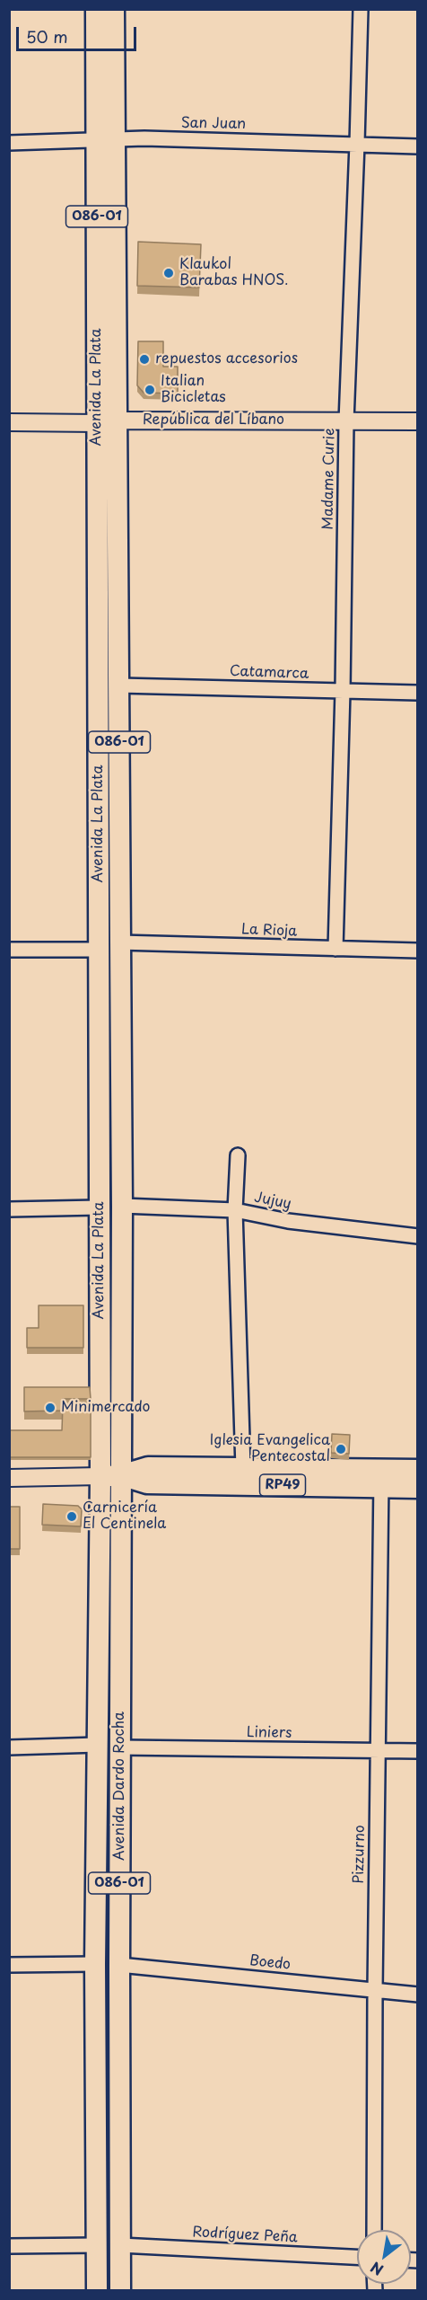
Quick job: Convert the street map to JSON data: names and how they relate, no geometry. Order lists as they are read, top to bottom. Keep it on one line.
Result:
{"streets":{"main road":["086-01","Avenida La Plata","RP49","Avenida Dardo Rocha"],"street":["San Juan","República del Líbano","Madame Curie","Catamarca","La Rioja","Jujuy","Liniers","Pizzurno","Boedo","Rodríguez Peña"]},"crossings":[["San Juan","Avenida La Plata"],["San Juan","Madame Curie"],["Avenida La Plata","República del Líbano"],["Avenida La Plata","Catamarca"],["Avenida La Plata","La Rioja"],["Avenida La Plata","Jujuy"],["Avenida La Plata","RP49"],["Avenida La Plata","Avenida Dardo Rocha"],["República del Líbano","Madame Curie"],["Madame Curie","Catamarca"],["Madame Curie","La Rioja"],["RP49","Avenida Dardo Rocha"],["RP49","Pizzurno"],["Liniers","Avenida Dardo Rocha"],["Liniers","Pizzurno"],["Avenida Dardo Rocha","Boedo"],["Avenida Dardo Rocha","Rodríguez Peña"],["Pizzurno","Boedo"]],"places":["Klaukol Barabas HNOS.","repuestos accesorios","Italian Bicicletas","Minimercado","Iglesia Evangelica Pentecostal","Carnicería El Centinela"],"scale_bar":"50 m","north":"bottom left"}
